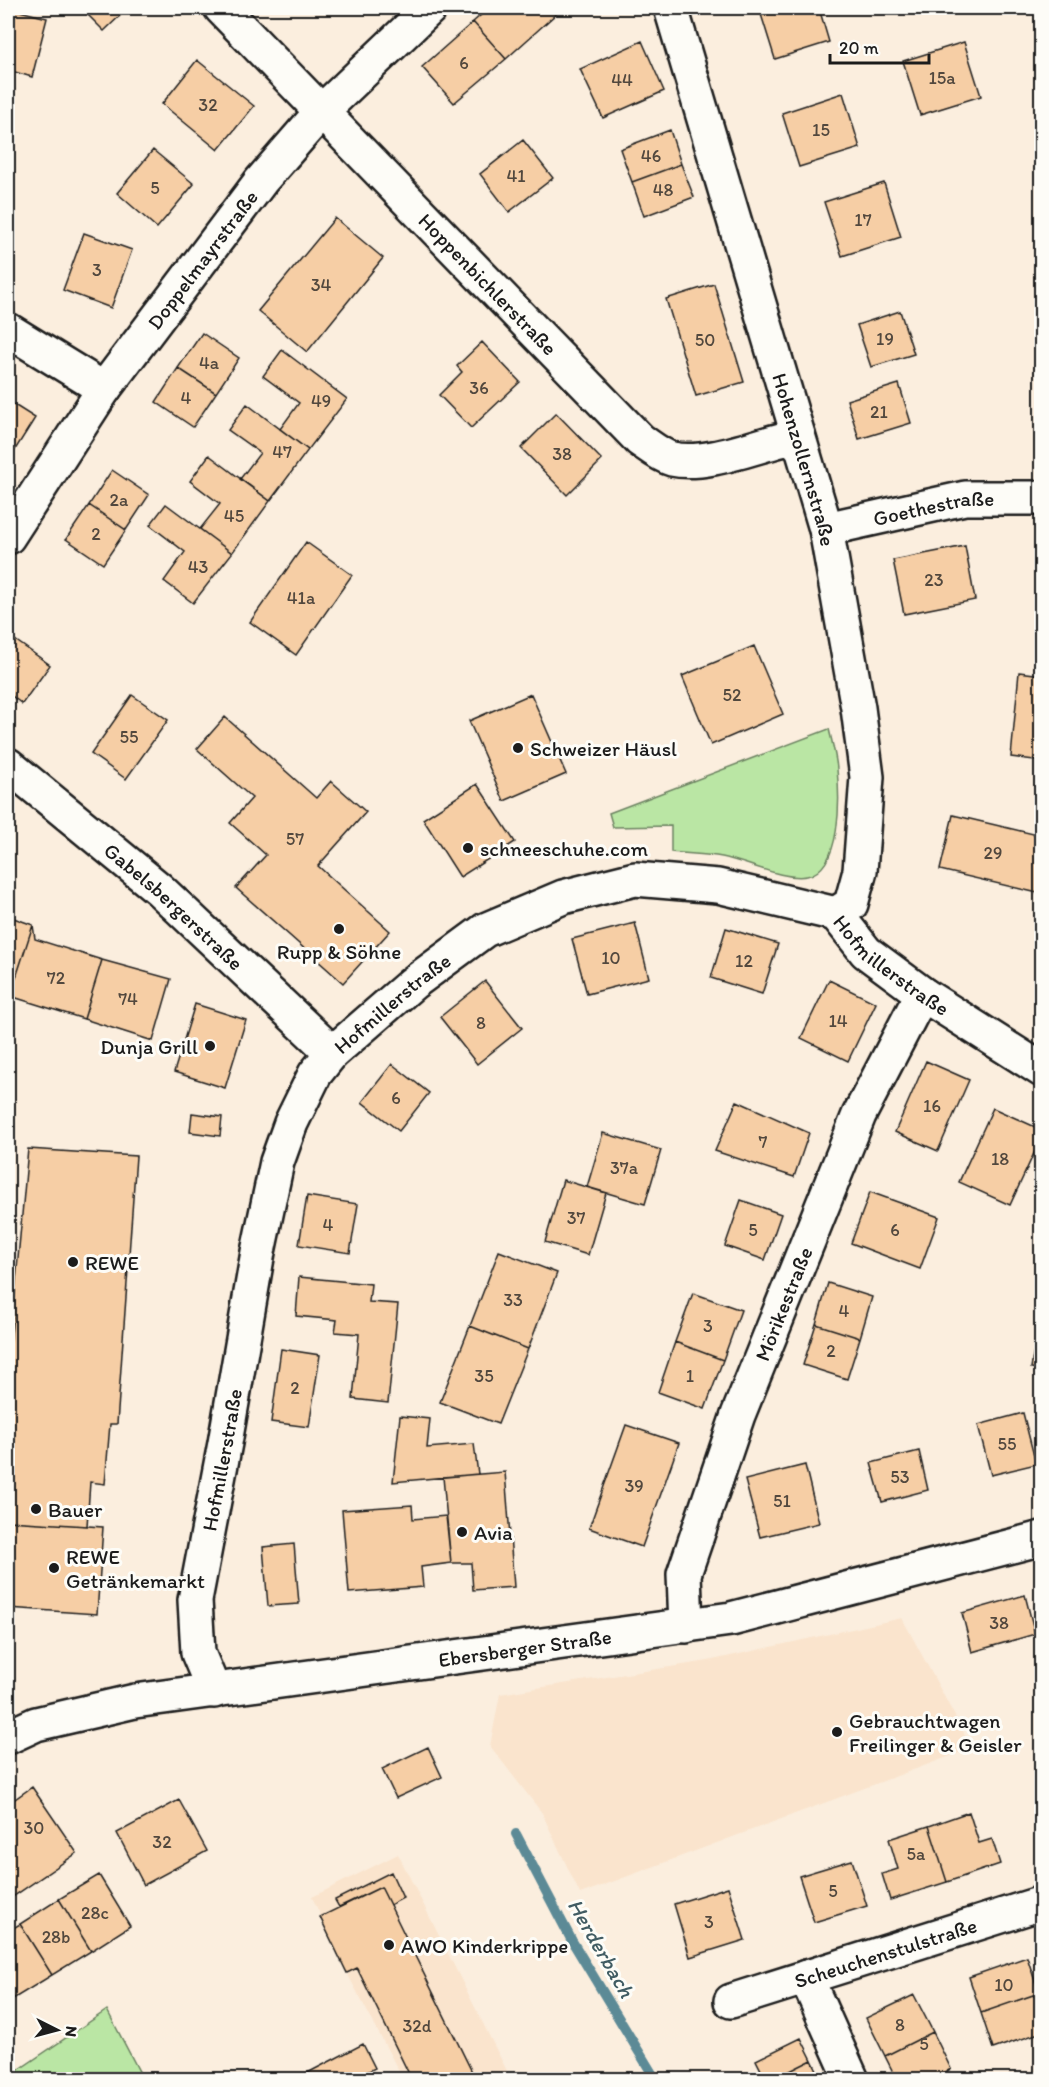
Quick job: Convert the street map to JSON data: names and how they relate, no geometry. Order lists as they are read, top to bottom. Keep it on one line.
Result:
{"streets":{"street":["Doppelmayrstraße","Hoppenbichlerstraße","Hohenzollernstraße","Goethestraße","Gabelsbergerstraße","Hofmillerstraße","Mörikestraße","Ebersberger Straße","Scheuchenstulstraße"]},"crossings":[["Doppelmayrstraße","Hoppenbichlerstraße"],["Hoppenbichlerstraße","Hohenzollernstraße"],["Hohenzollernstraße","Goethestraße"],["Hohenzollernstraße","Hofmillerstraße"],["Gabelsbergerstraße","Hofmillerstraße"],["Hofmillerstraße","Mörikestraße"],["Hofmillerstraße","Ebersberger Straße"],["Mörikestraße","Ebersberger Straße"]],"water":["Herderbach"],"places":["Schweizer Häusl","schneeschuhe.com","Rupp & Söhne","Dunja Grill","REWE","Bauer","Avia","REWE Getränkemarkt","Gebrauchtwagen Freilinger & Geisler","AWO Kinderkrippe"],"house_numbers":["6","15a","44","32","15","46","41","5","48","17","3","34","19","50","4a","36","4","49","21","47","38","2a","45","2","43","23","41a","52","55","57","29","10","12","72","74","14","8","6","16","7","18","37a","37","4","5","6","33","4","3","2","35","1","2","55","53","39","51","38","30","32","5a","5","28c","3","28b","10","8","32d","5"],"scale_bar":"20 m","north":"right"}
